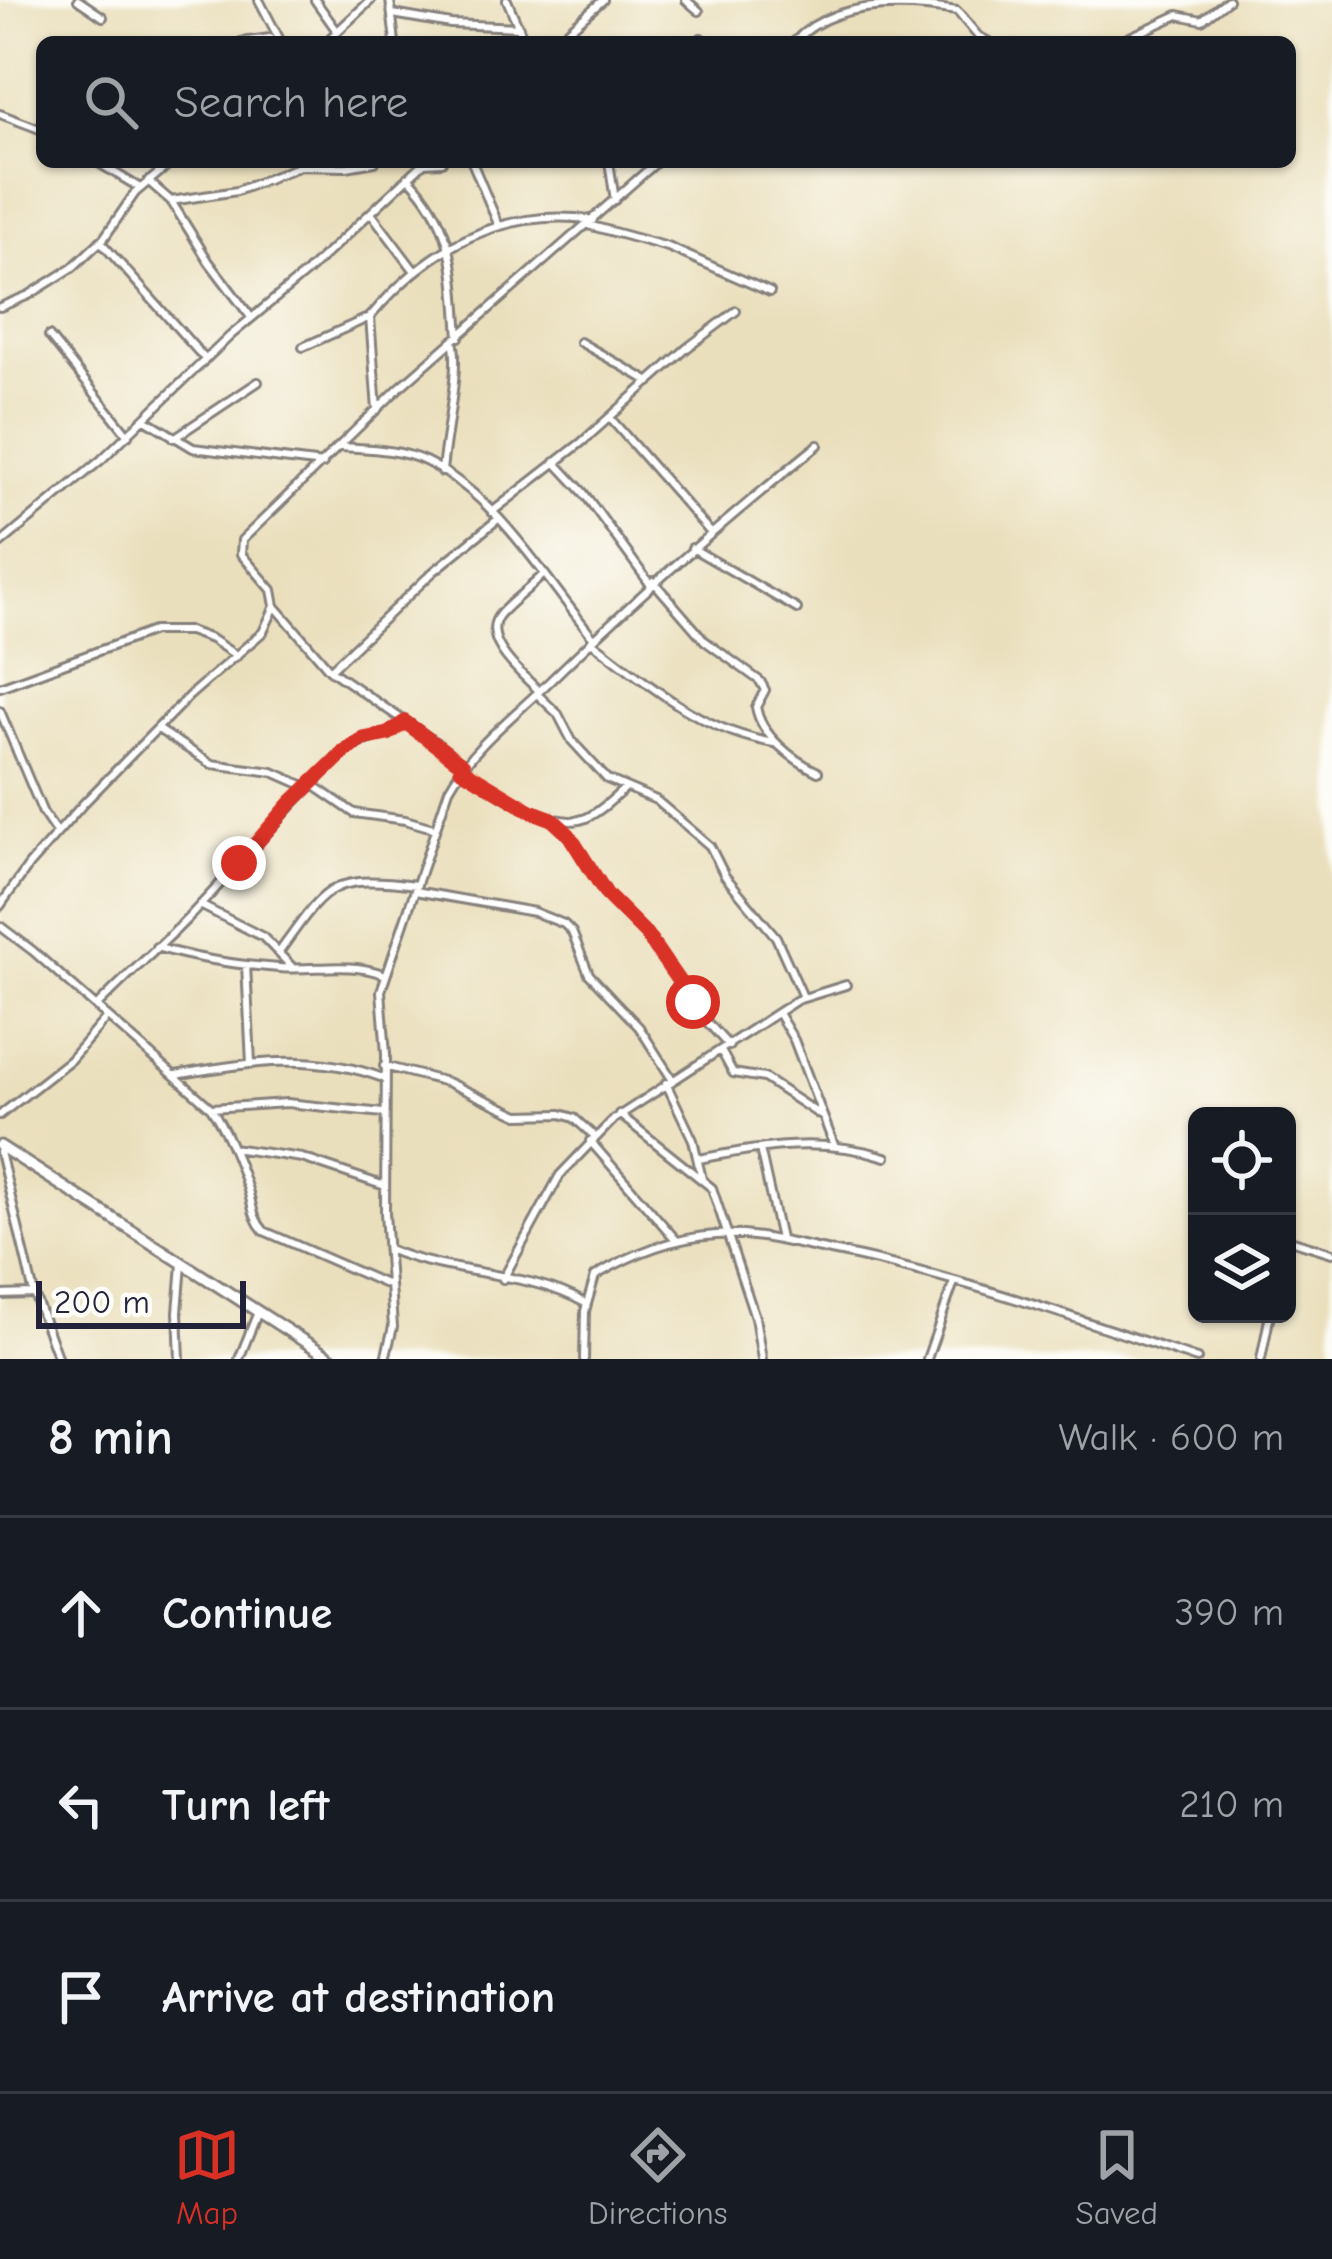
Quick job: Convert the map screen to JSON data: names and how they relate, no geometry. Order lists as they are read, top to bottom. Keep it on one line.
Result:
{"scale_bar":"200 m","page":{"search":"Search here","scale":"200 m","heading":["8 min","Walk · 600 m"],"list":[["Continue","390 m"],["Turn left","210 m"],"Arrive at destination"],"nav":["Map","Directions","Saved"]}}
